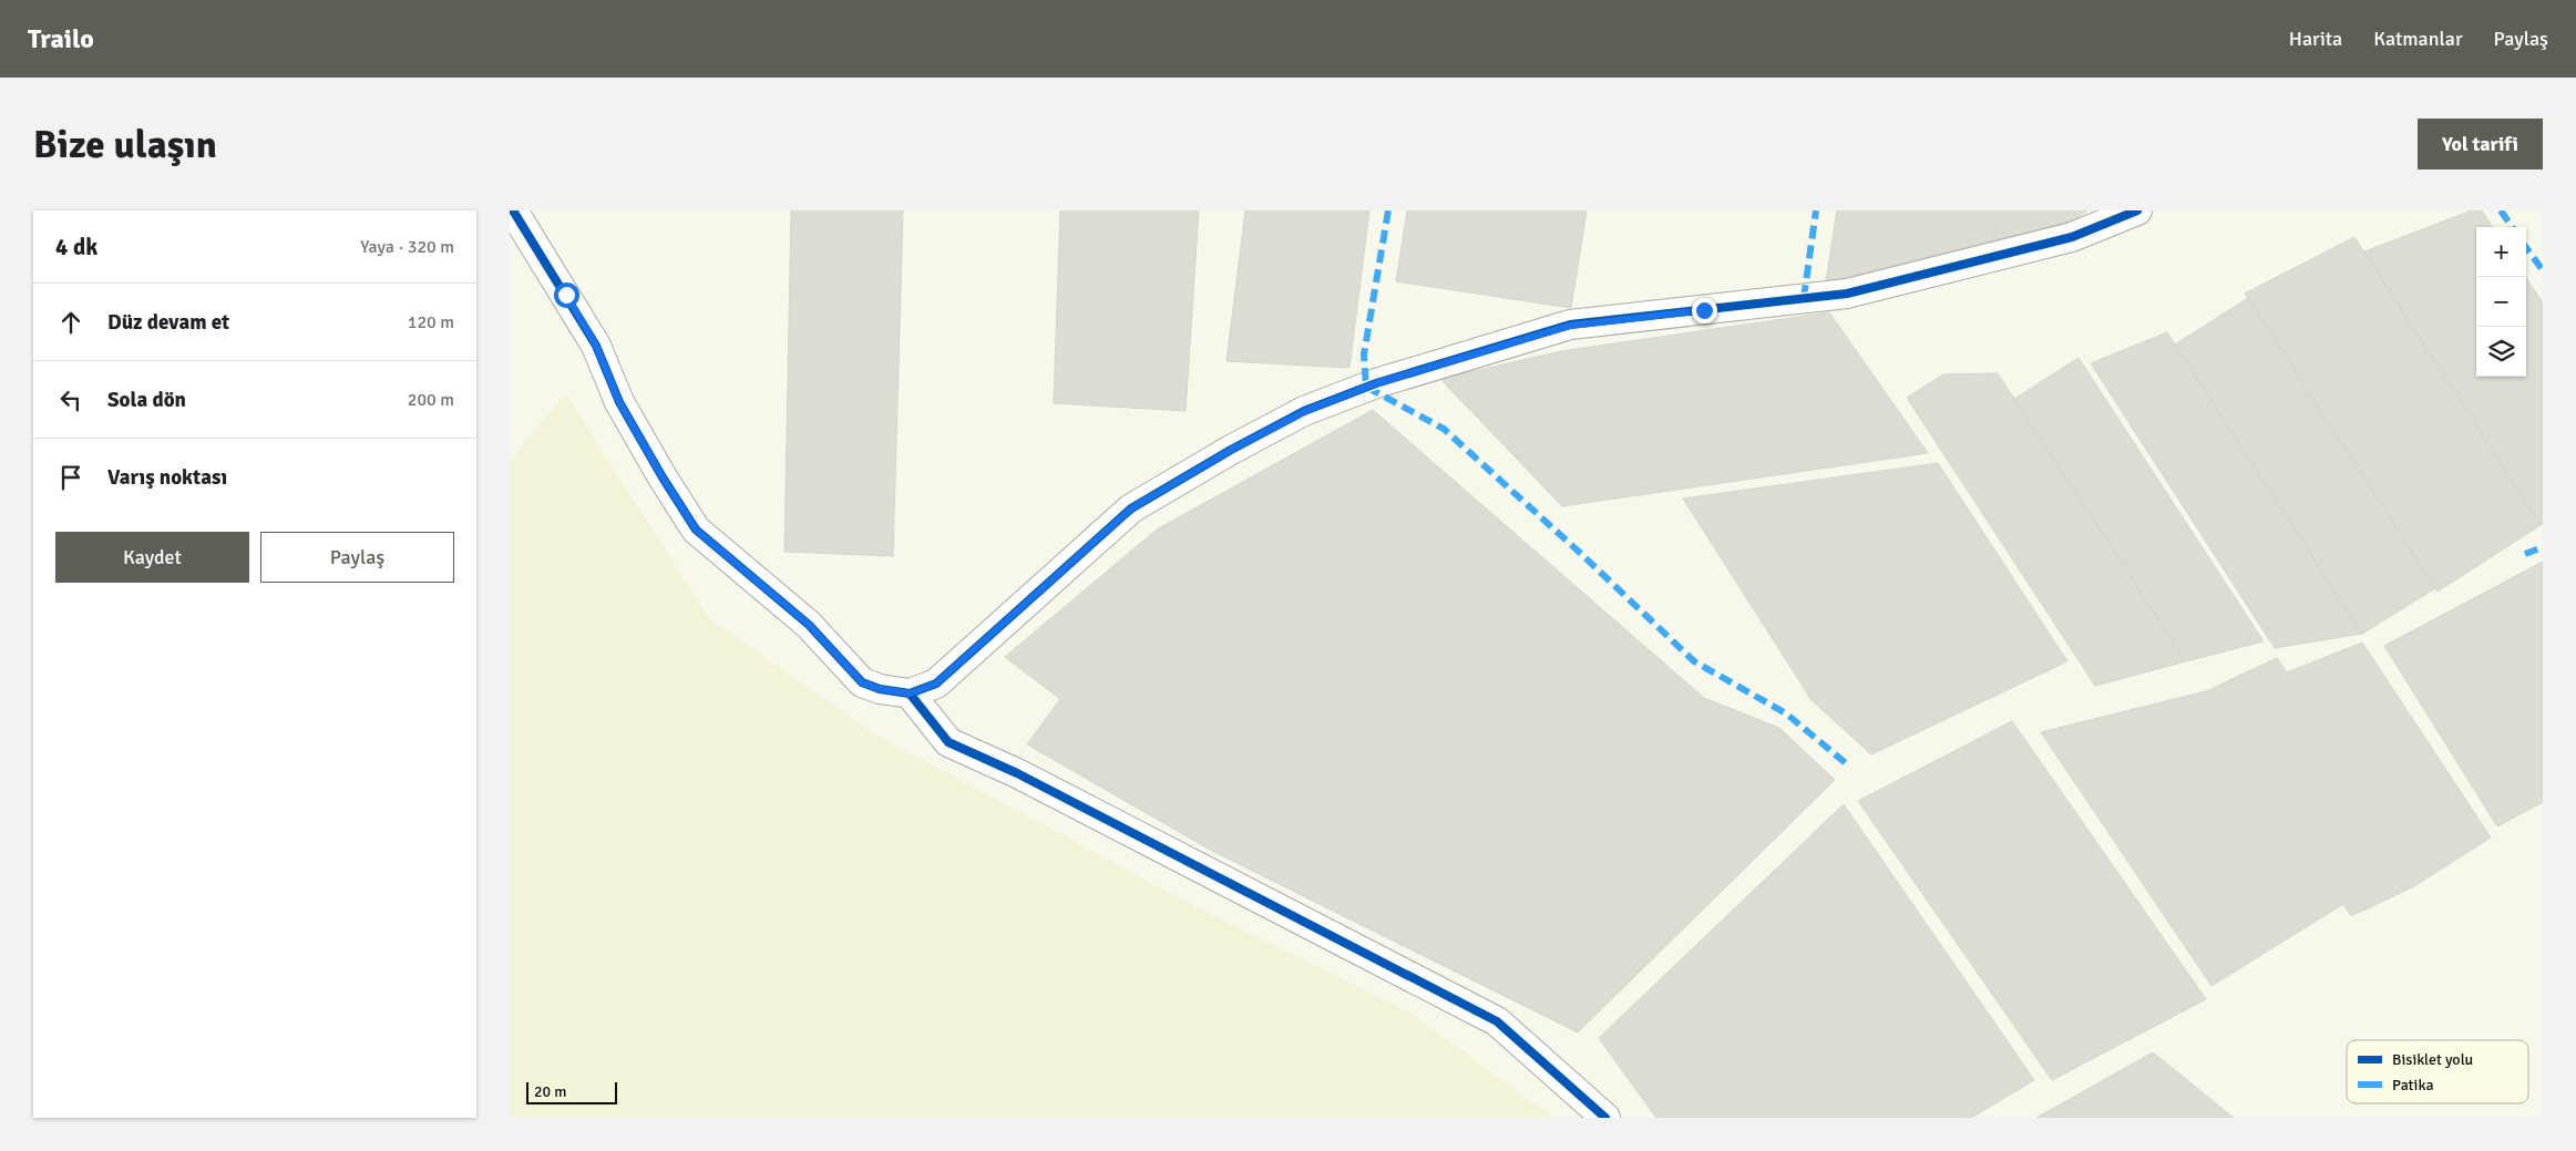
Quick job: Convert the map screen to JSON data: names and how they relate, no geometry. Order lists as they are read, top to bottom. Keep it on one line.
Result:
{"legend":["Bisiklet yolu","Patika"],"scale_bar":"20 m","page":{"header":"Trailo","nav":["Harita","Katmanlar","Paylaş"],"buttons":["Yol tarifi",["Kaydet","Paylaş"]],"title":"Bize ulaşın","heading":["4 dk","Yaya · 320 m"],"map_buttons":["+","−"],"list":[["Düz devam et","120 m"],["Sola dön","200 m"],"Varış noktası"],"scale":"20 m"}}
